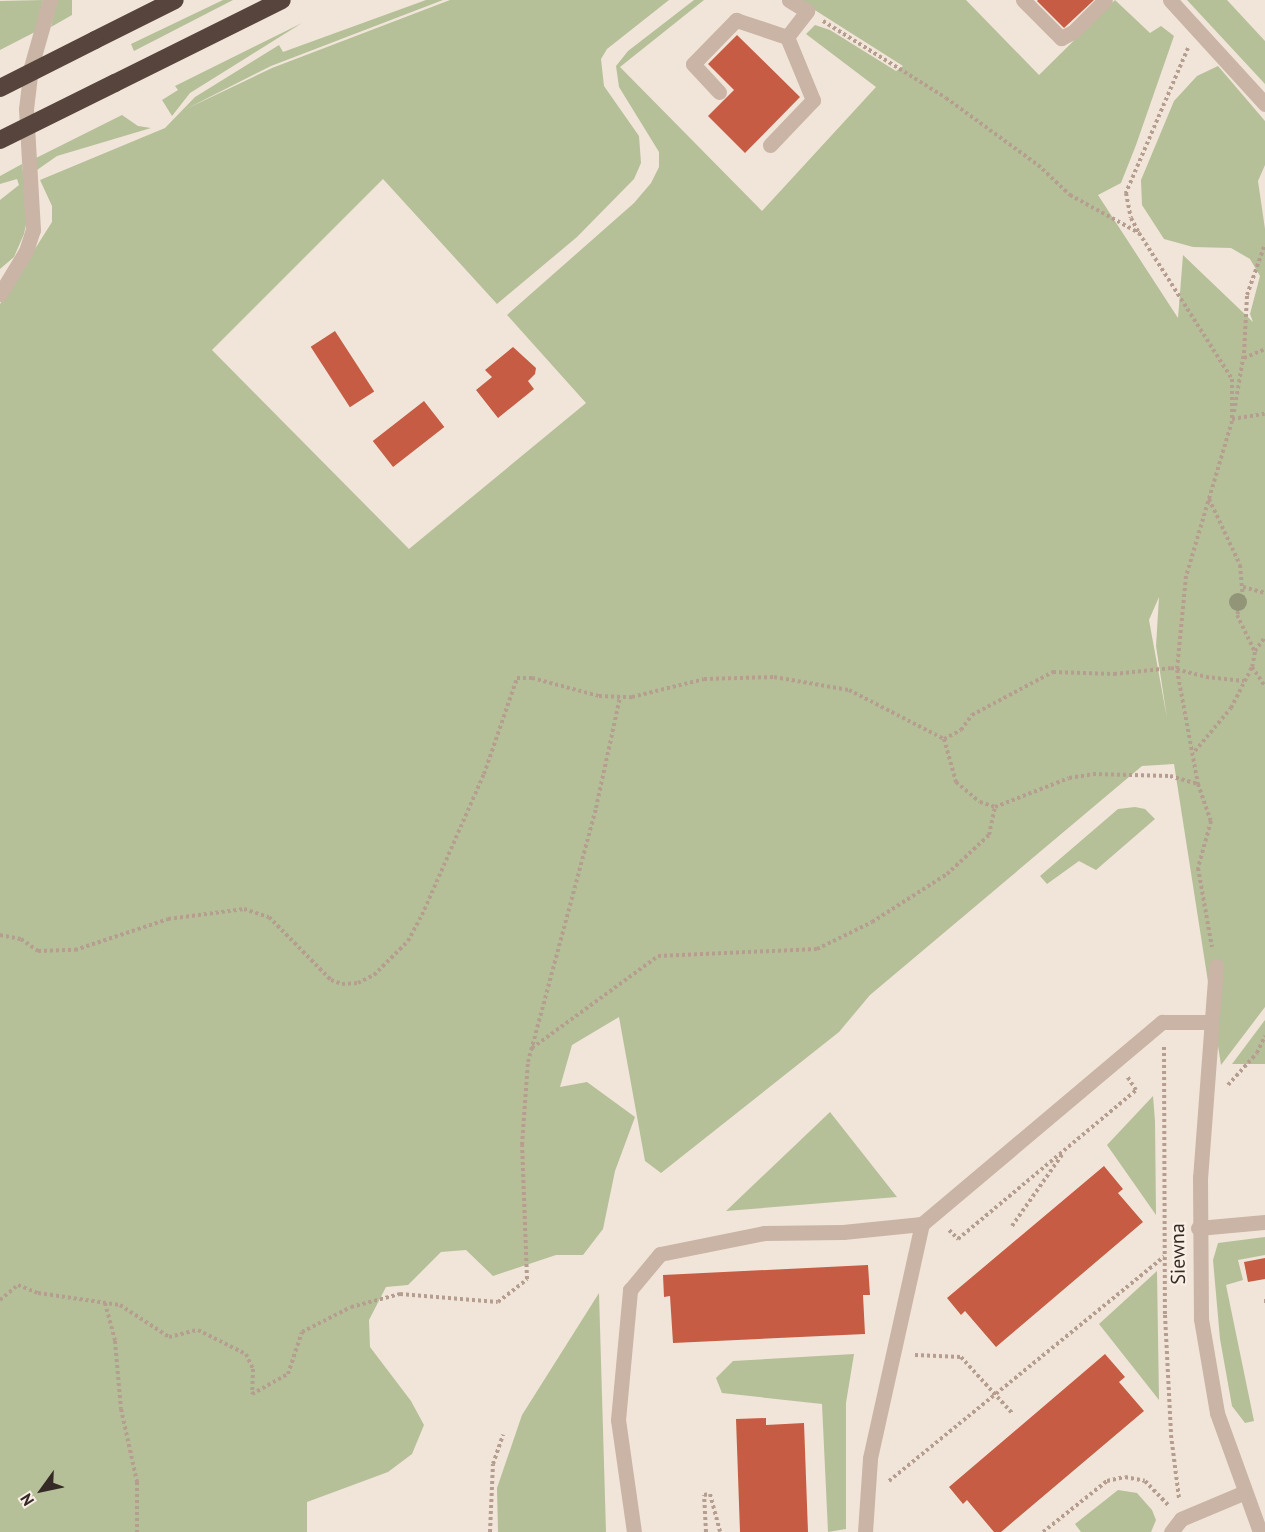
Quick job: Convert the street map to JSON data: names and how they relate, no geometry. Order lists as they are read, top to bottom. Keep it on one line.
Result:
{"streets":{"street":["Siewna"]},"north":"bottom left"}
